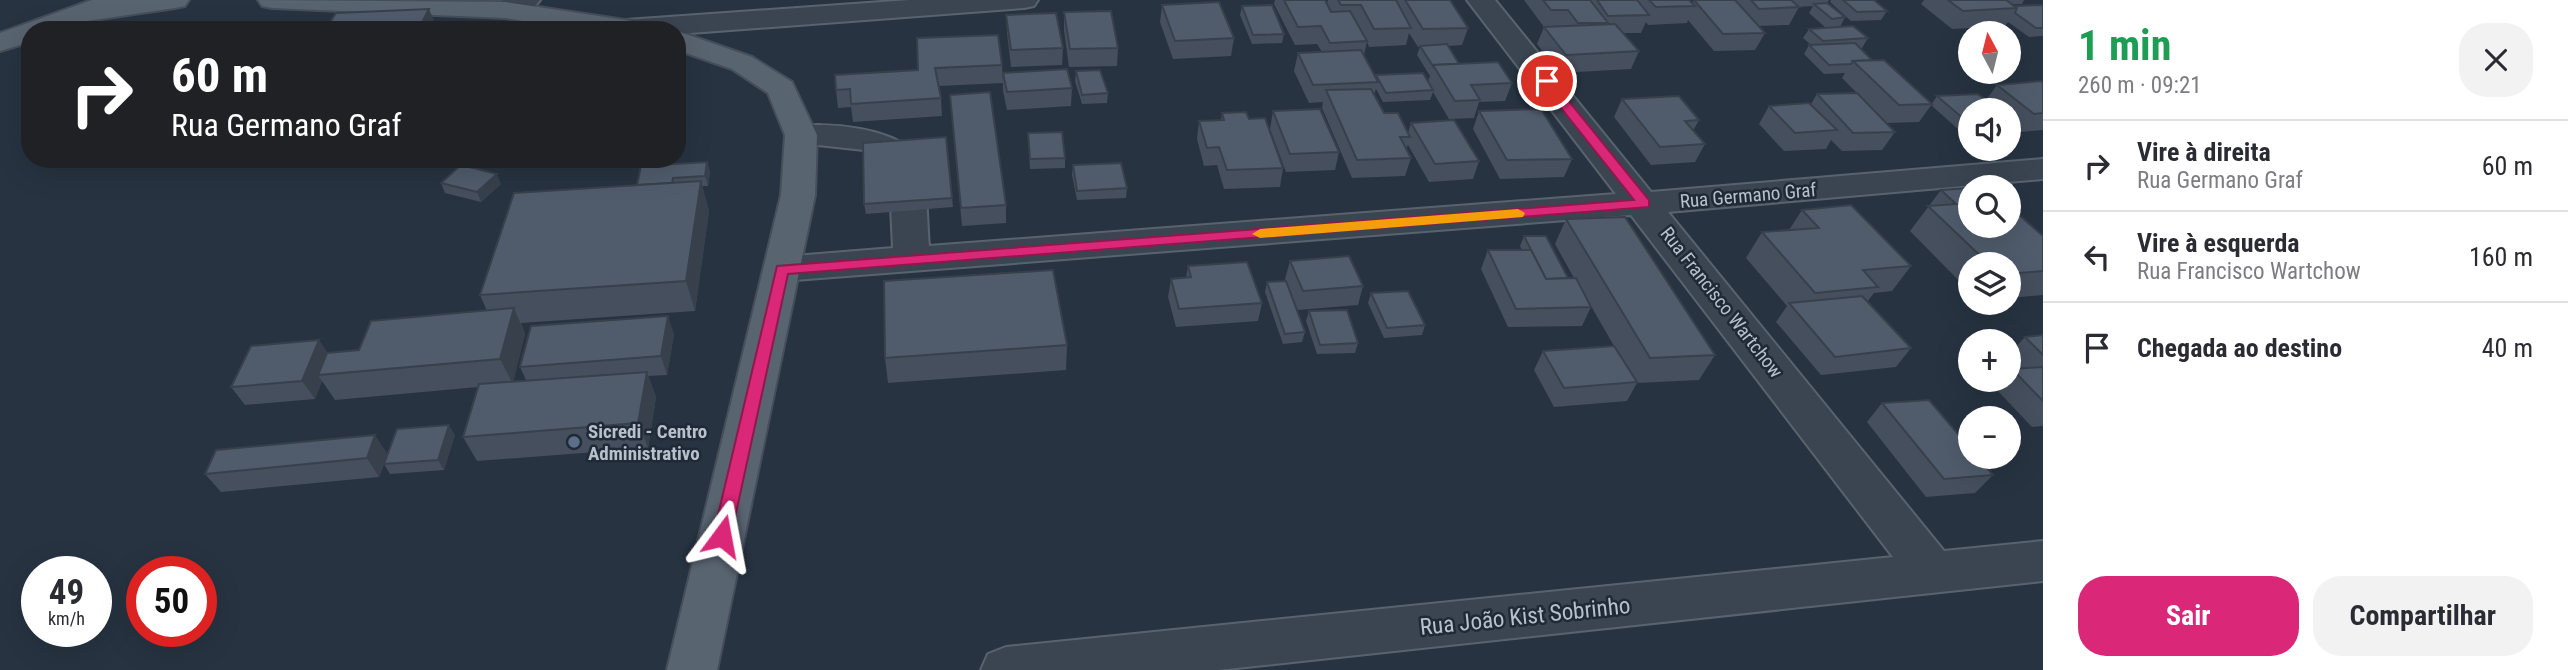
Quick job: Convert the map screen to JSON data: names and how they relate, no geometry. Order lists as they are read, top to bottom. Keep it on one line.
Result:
{"streets":{"street":["Rua Germano Graf","Rua Francisco Wartchow","Rua João Kist Sobrinho"]},"crossings":[["Rua Germano Graf","Rua Francisco Wartchow"],["Rua Francisco Wartchow","Rua João Kist Sobrinho"]],"places":["Sicredi - Centro Administrativo"],"north":"top","page":{"heading":["1 min","260 m · 09:21"],"map_buttons":["+","−"],"turn":["60 m","Rua Germano Graf"],"list":[{"name":"Vire à direita","note":"Rua Germano Graf","value":"60 m"},{"name":"Vire à esquerda","note":"Rua Francisco Wartchow","value":"160 m"},{"name":"Chegada ao destino","value":"40 m"}],"speed":"49 km/h","limit":"50","buttons":["Sair","Compartilhar"]}}
